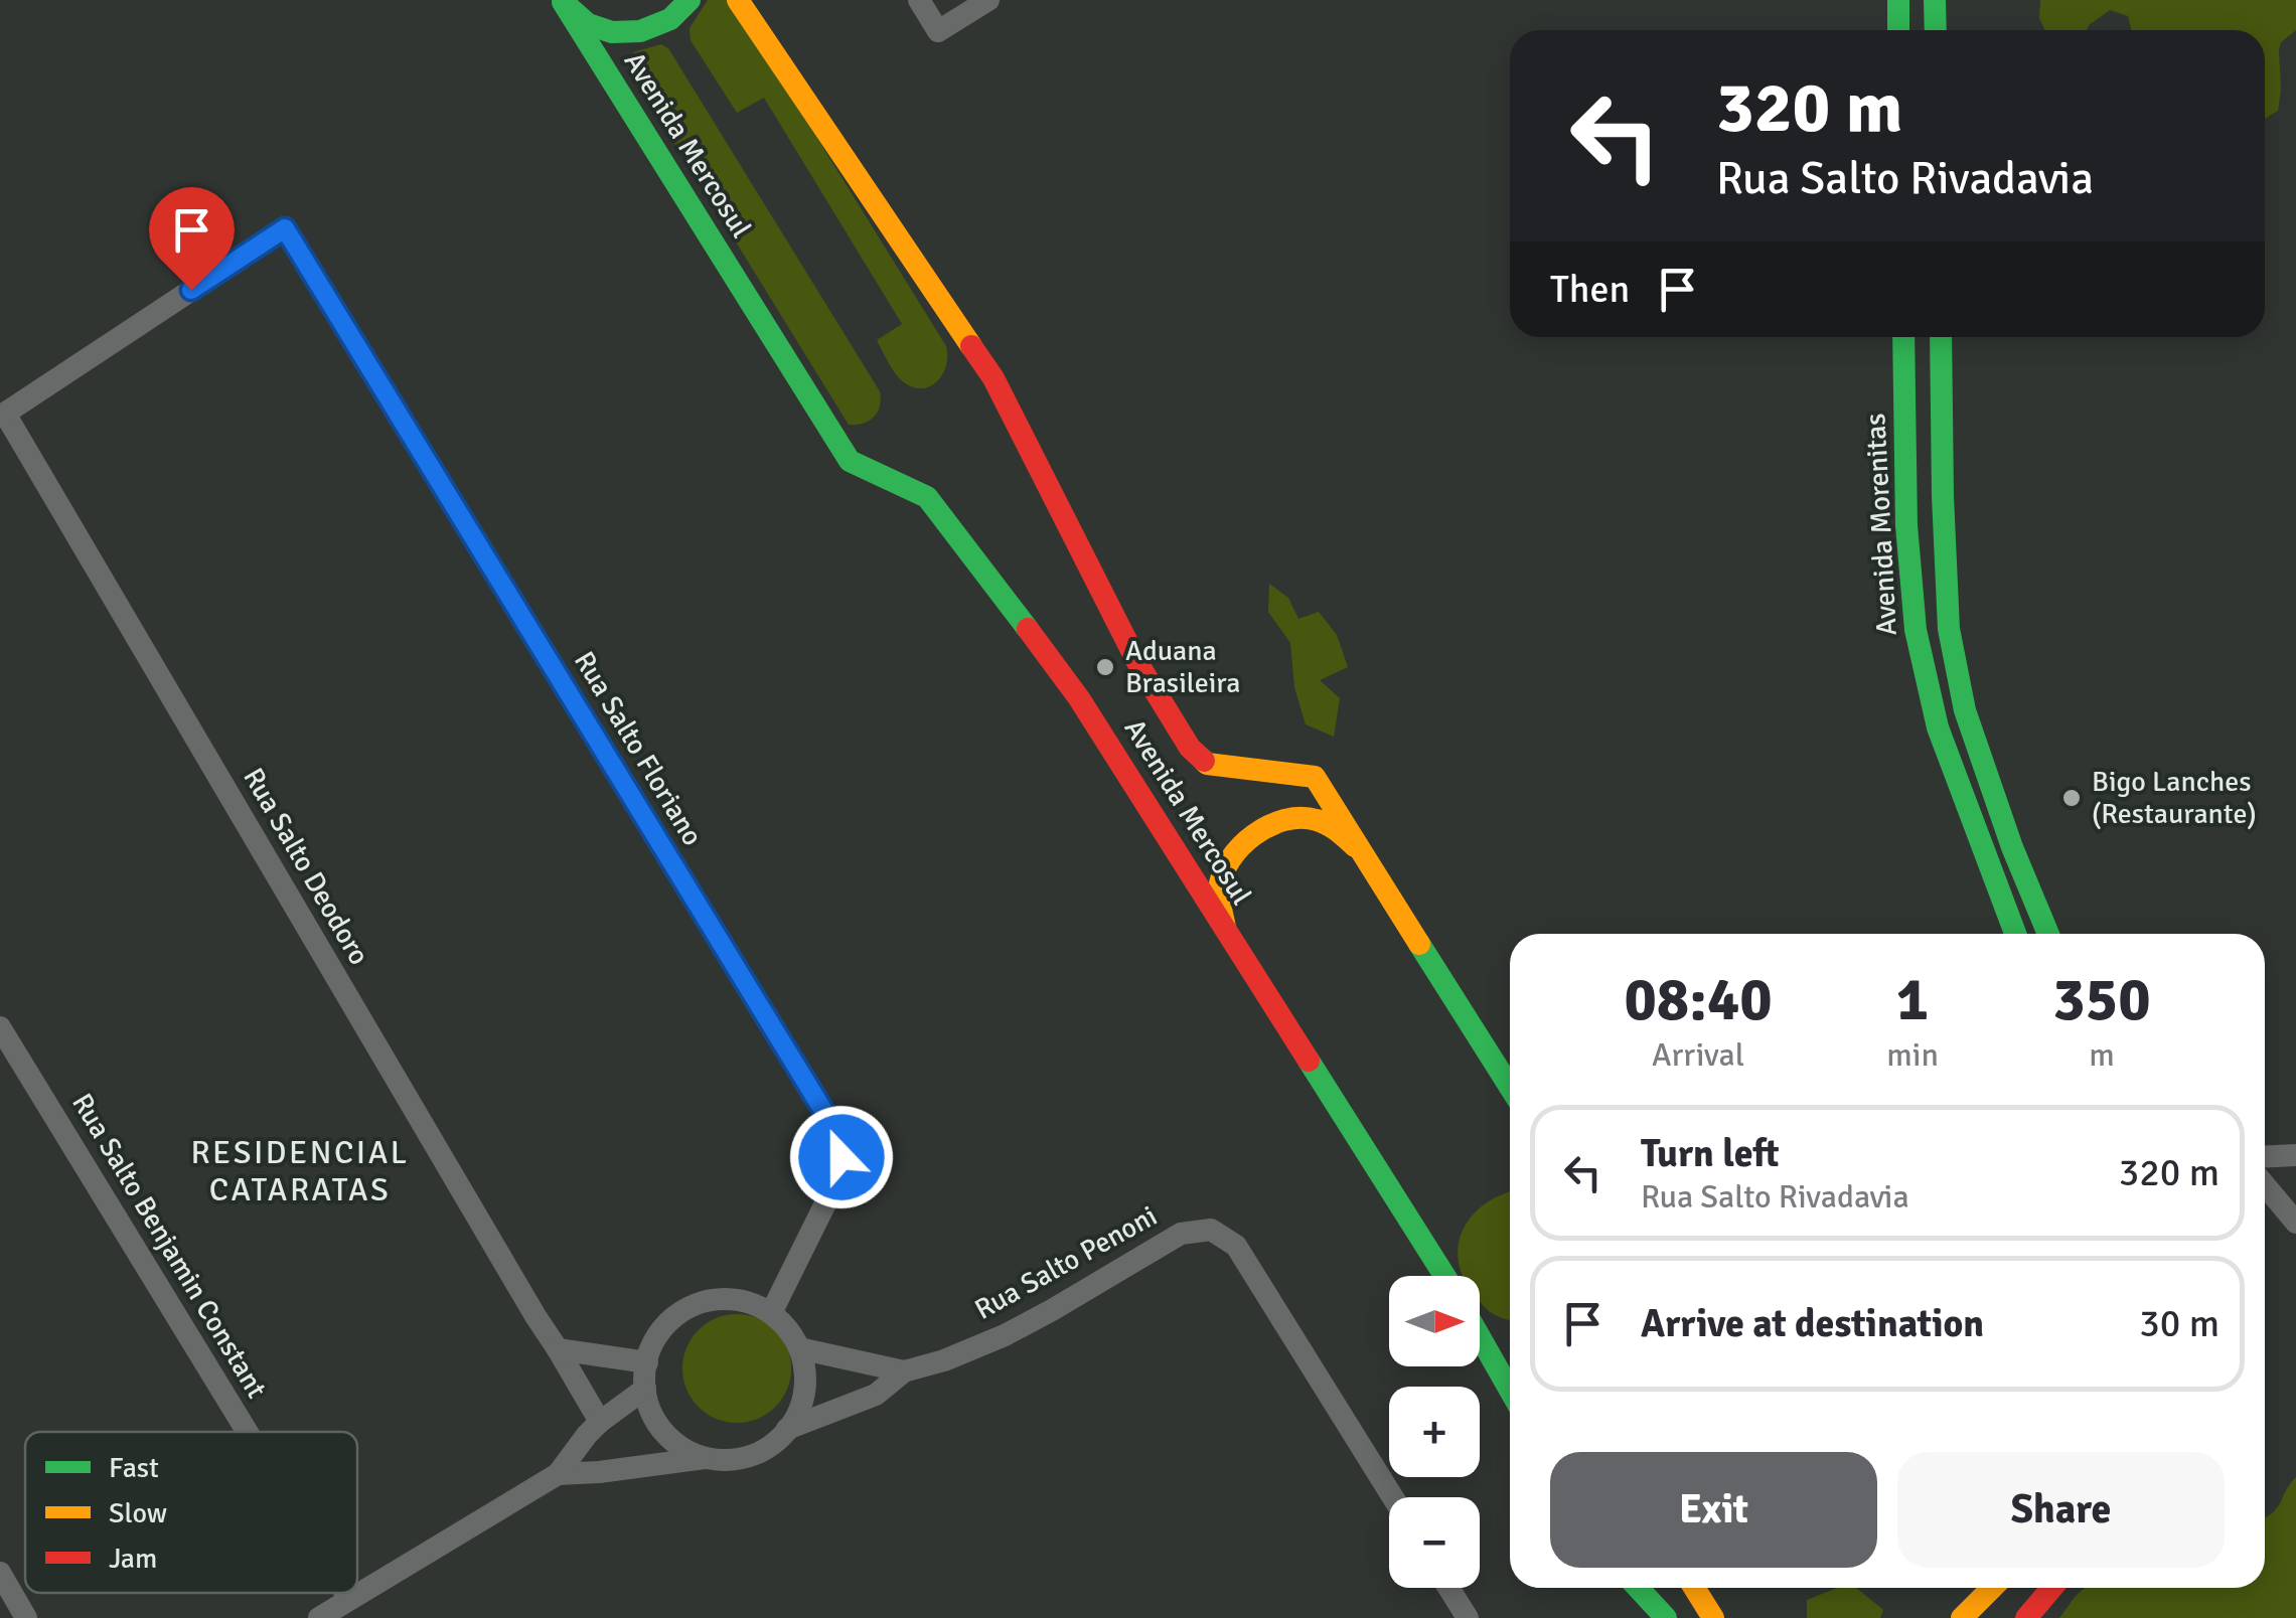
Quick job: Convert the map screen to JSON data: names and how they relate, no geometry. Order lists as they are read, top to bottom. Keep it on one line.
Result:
{"streets":{"main road":["Avenida Mercosul","Avenida Morenitas"],"street":["Rua Salto Floriano","Rua Salto Deodoro","Rua Salto Benjamin Constant","Rua Salto Penoni"]},"crossings":[["Rua Salto Floriano","Rua Salto Deodoro"],["Rua Salto Floriano","Rua Salto Penoni"]],"districts":["RESIDENCIAL CATARATAS"],"places":["Aduana Brasileira","Bigo Lanches (Restaurante)"],"legend":["Fast","Slow","Jam"],"north":"right","page":{"turn":["320 m","Rua Salto Rivadavia"],"then":"Then","eta":["08:40","Arrival","1","min","350","m"],"list":[{"name":"Turn left","note":"Rua Salto Rivadavia","value":"320 m"},{"name":"Arrive at destination","value":"30 m"}],"map_buttons":["+","−"],"buttons":["Exit","Share"]}}
